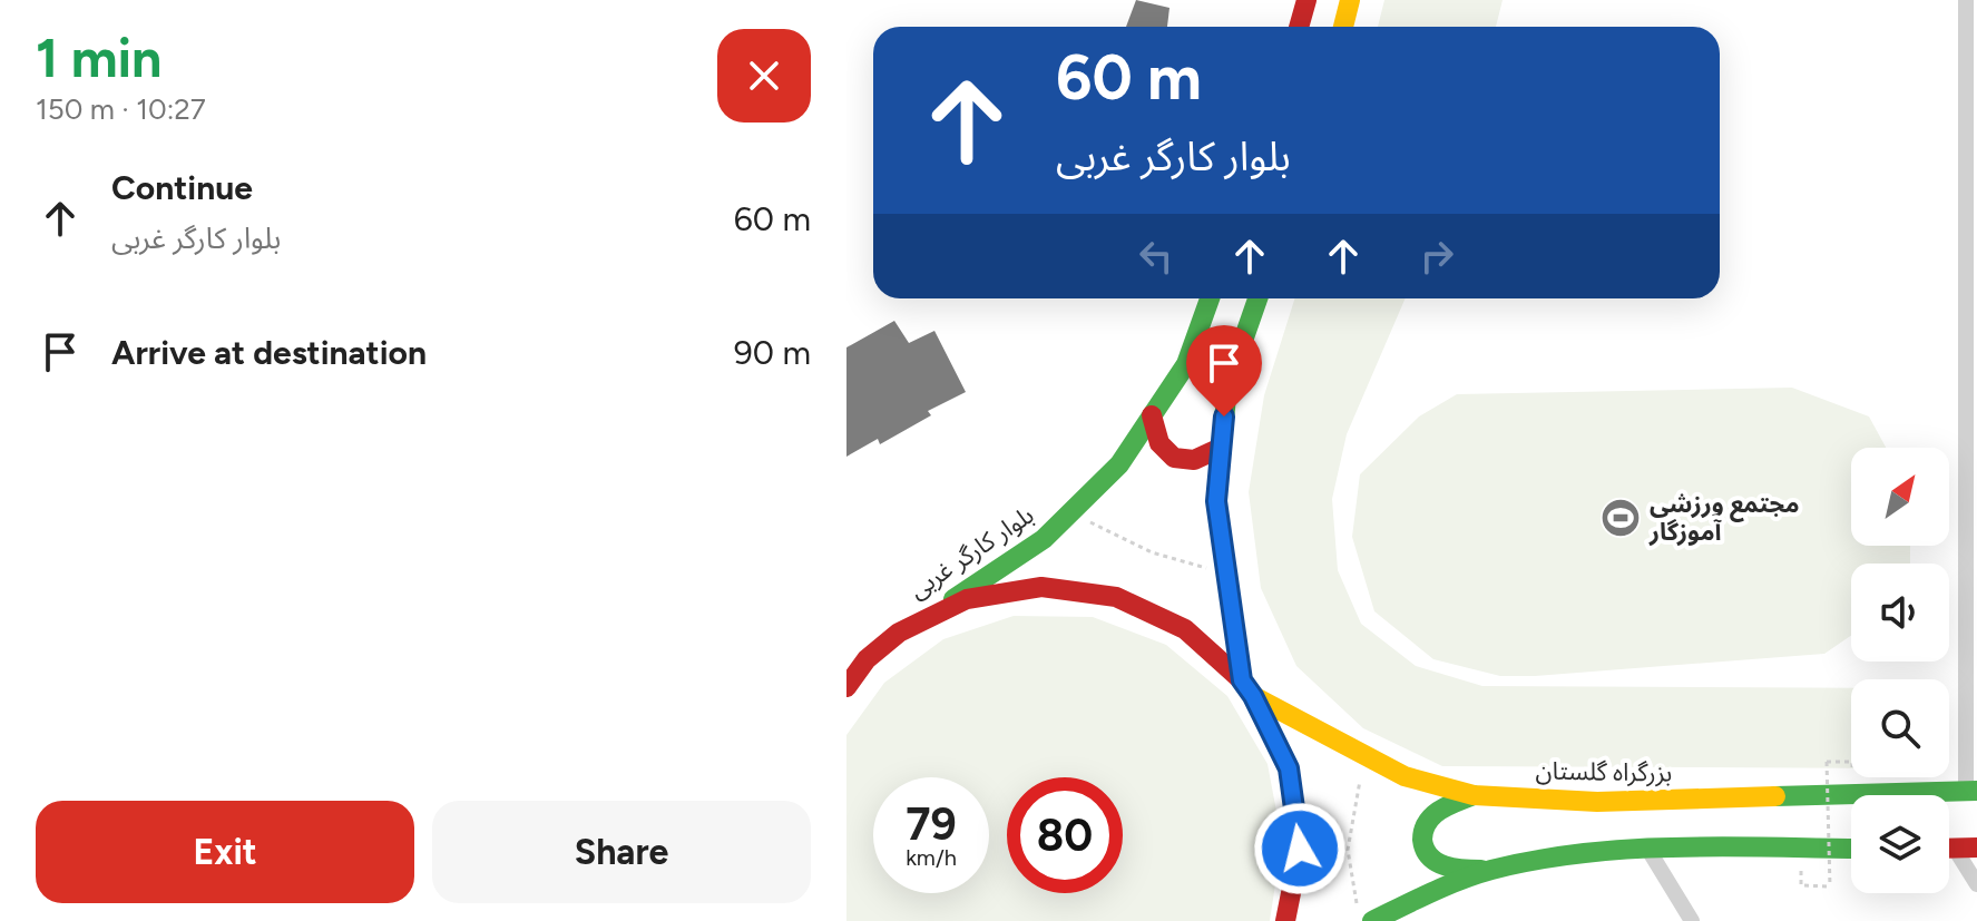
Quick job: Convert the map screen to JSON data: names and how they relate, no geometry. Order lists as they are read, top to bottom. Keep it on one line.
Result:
{"streets":{"main road":["بلوار کارگر غربی","بزرگراه گلستان"]},"places":{"sports":["مجتمع ورزشی آموزگار"]},"north":"top right","page":{"heading":["1 min","150 m · 10:27"],"turn":["60 m","بلوار کارگر غربی"],"list":[{"name":"Continue","note":"بلوار کارگر غربی","value":"60 m"},{"name":"Arrive at destination","value":"90 m"}],"speed":"79 km/h","limit":"80","buttons":["Exit","Share"]}}
